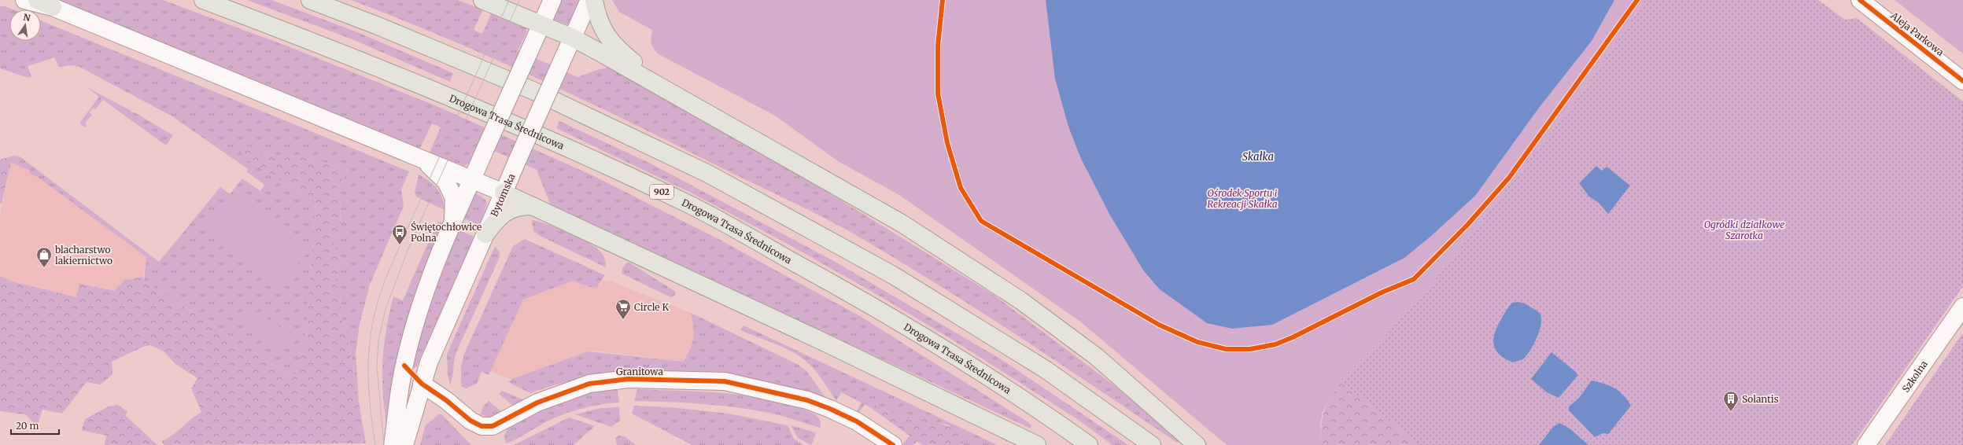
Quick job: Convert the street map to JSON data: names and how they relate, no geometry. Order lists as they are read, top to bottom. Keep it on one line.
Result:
{"streets":{"main road":["Drogowa Trasa Średnicowa","902"],"street":["Aleja Parkowa","Bytomska","Granitowa","Szkolna"]},"crossings":[["Bytomska","Granitowa"]],"water":["Skałka"],"parks":["Ośrodek Sportu i Rekreacji Skałka","Ogródki działkowe Szarotka"],"places":{"bus stop":["Świętochłowice Polna"],"shop":["blacharstwo lakiernictwo"],"supermarket":["Circle K"],"building":["Solantis"]},"scale_bar":"20 m","north":"top"}
